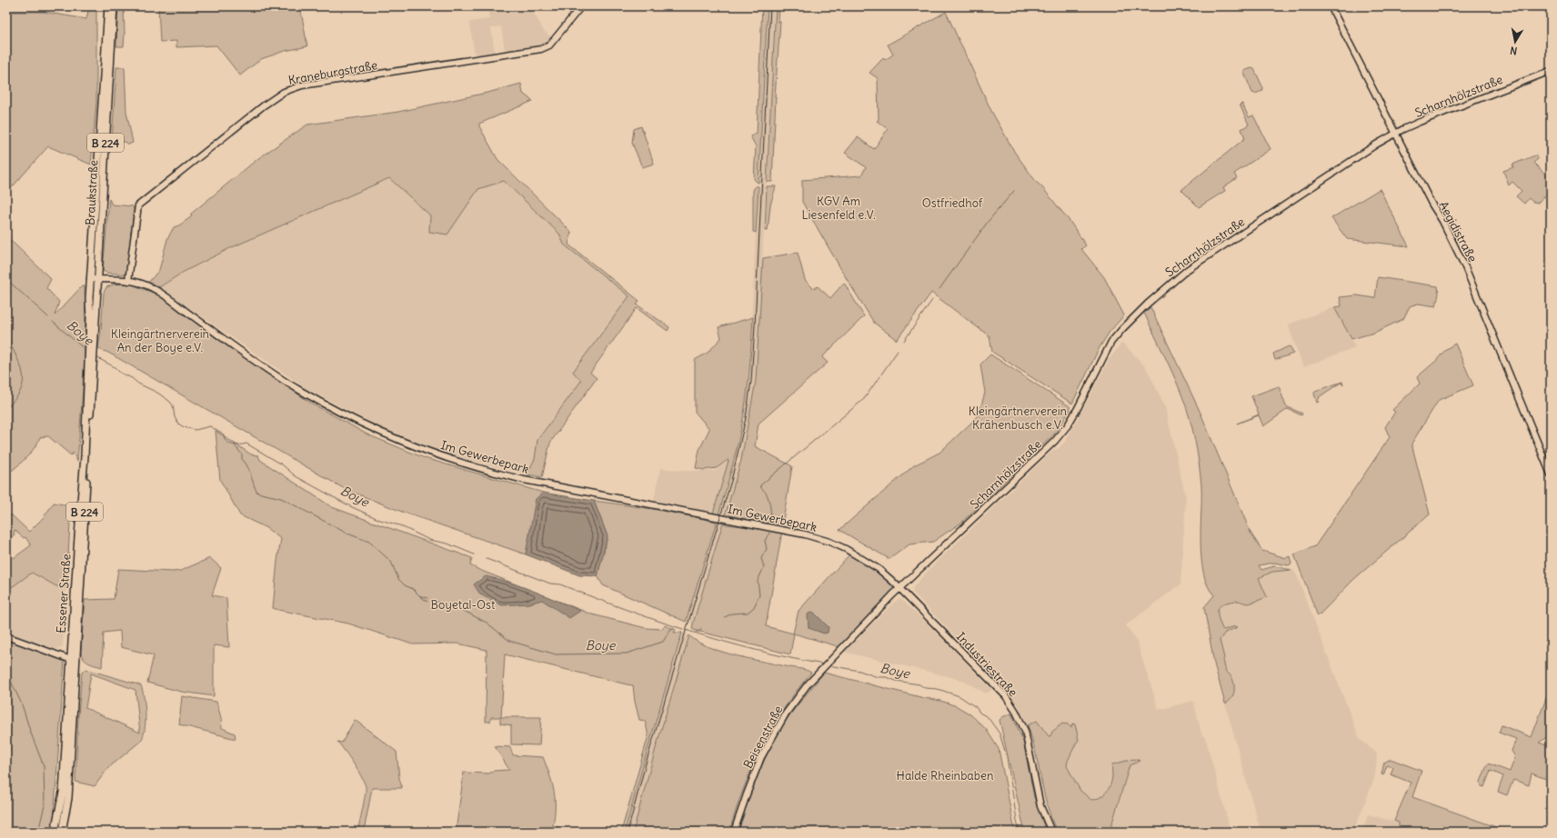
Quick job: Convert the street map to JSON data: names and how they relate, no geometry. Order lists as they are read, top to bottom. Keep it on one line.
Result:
{"streets":{"main road":["B 224","Braukstraße","Essener Straße"],"street":["Kraneburgstraße","Scharnhölzstraße","Aegidistraße","Im Gewerbepark","Industriestraße","Beisenstraße"]},"crossings":[["Kraneburgstraße","Im Gewerbepark"],["Scharnhölzstraße","Aegidistraße"],["Scharnhölzstraße","Im Gewerbepark"],["Scharnhölzstraße","Industriestraße"],["Scharnhölzstraße","Beisenstraße"],["Braukstraße","Im Gewerbepark"],["Braukstraße","Essener Straße"],["Im Gewerbepark","Industriestraße"]],"water":["Boye"],"parks":["KGV Am Liesenfeld e.V.","Ostfriedhof","Kleingärtnerverein An der Boye e.V.","Kleingärtnerverein Krähenbusch e.V.","Boyetal-Ost","Halde Rheinbaben"],"north":"bottom"}
